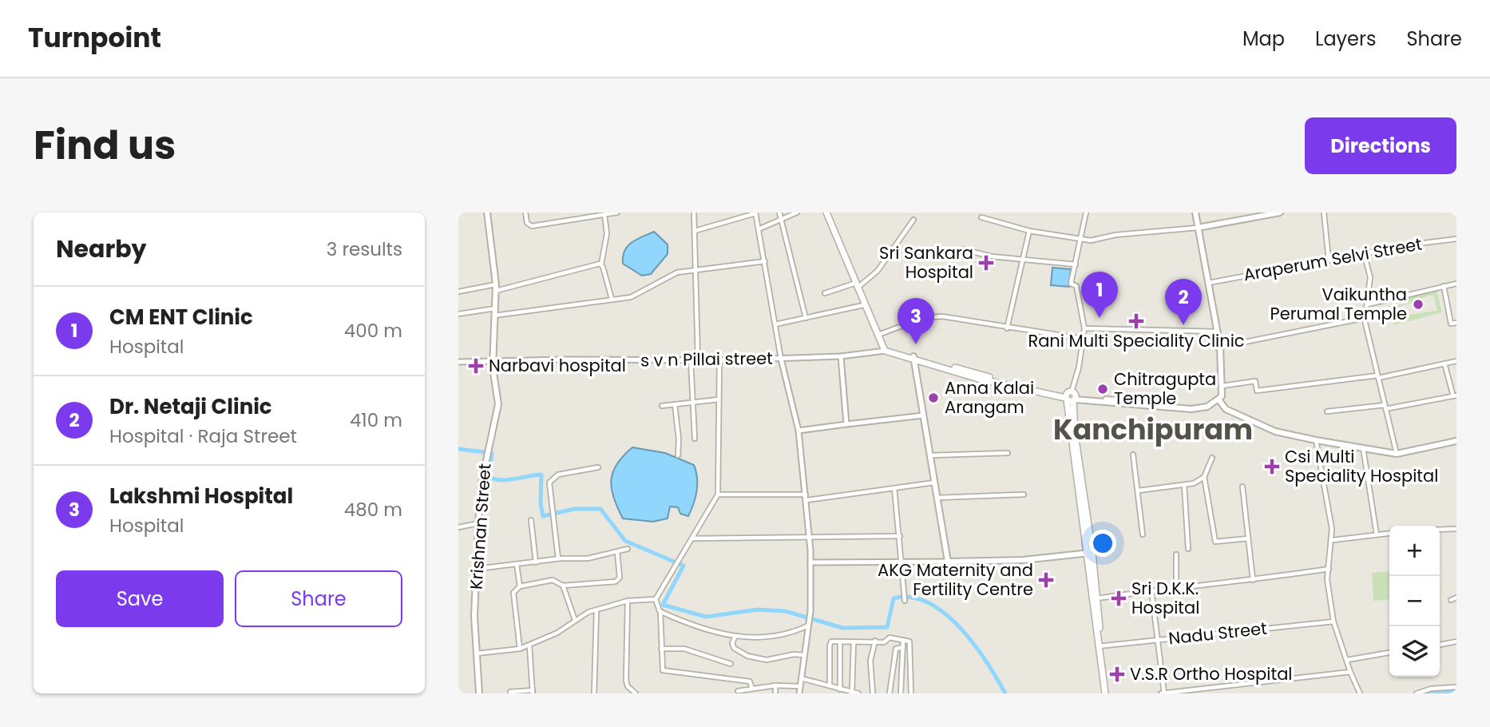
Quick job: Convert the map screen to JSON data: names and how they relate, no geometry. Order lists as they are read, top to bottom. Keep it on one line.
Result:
{"streets":{"main road":["Krishnan Street"],"street":["Araperum Selvi Street","s v n Pillai street","Nadu Street"]},"crossings":[["s v n Pillai street","Krishnan Street"]],"districts":["Kanchipuram"],"places":{"health":["Sri Sankara Hospital","Rani Multi Speciality Clinic","Narbavi hospital","Csi Multi Speciality Hospital","AKG Maternity and Fertility Centre","Sri D.K.K. Hospital","V.S.R Ortho Hospital"],"other":["Vaikuntha Perumal Temple","Chitragupta Temple","Anna Kalai Arangam"]},"page":{"header":"Turnpoint","nav":["Map","Layers","Share"],"title":"Find us","buttons":["Directions",["Save","Share"]],"heading":["Nearby","3 results"],"pins":["1","2","3"],"list":[{"mark":"1","name":"CM ENT Clinic","note":"Hospital","value":"400 m"},{"mark":"2","name":"Dr. Netaji Clinic","note":"Hospital · Raja Street","value":"410 m"},{"mark":"3","name":"Lakshmi Hospital","note":"Hospital","value":"480 m"}],"map_buttons":["+","−"]}}
